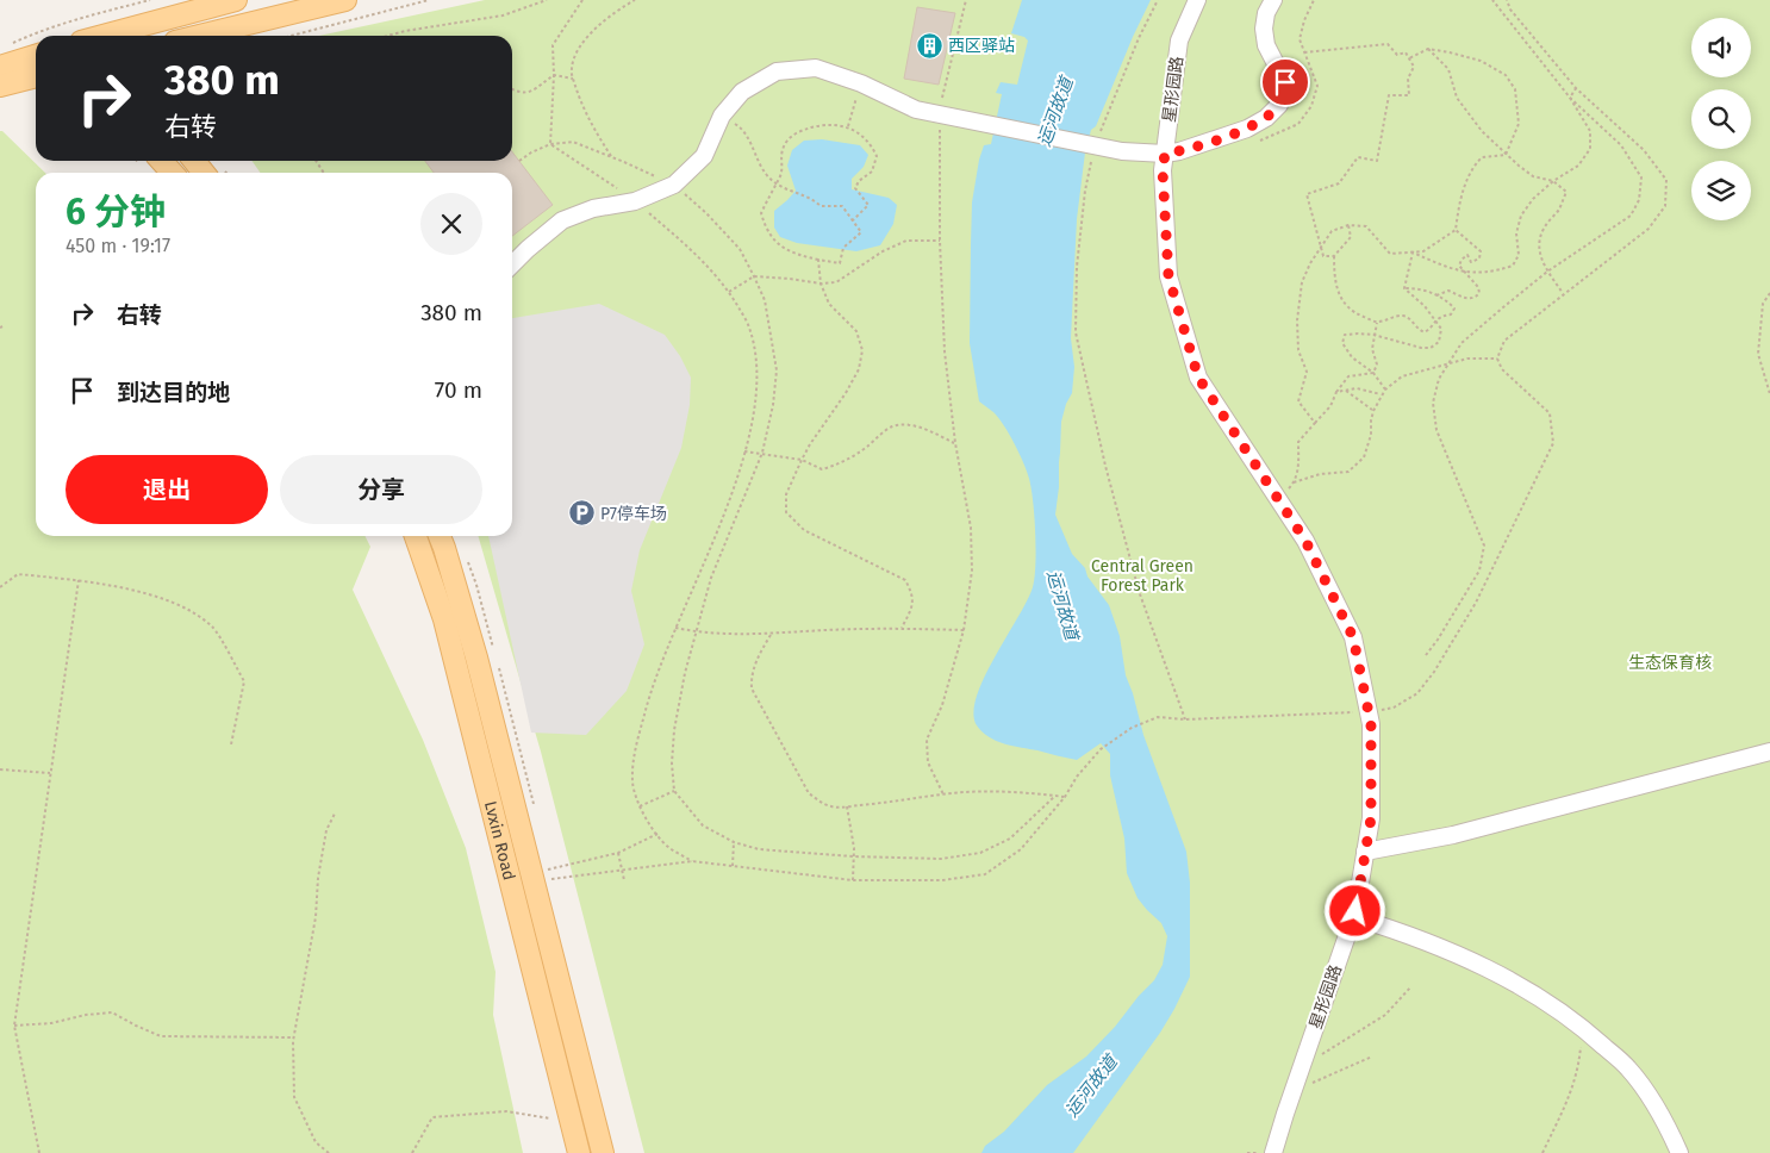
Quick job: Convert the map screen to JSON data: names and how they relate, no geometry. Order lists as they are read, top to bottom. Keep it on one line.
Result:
{"streets":{"main road":["Lvxin Road"],"street":["星形园路"]},"water":["运河故道"],"parks":["Central Green Forest Park","生态保育核"],"places":{"building":["西区驿站"],"parking":["P7停车场"]},"page":{"turn":["380 m","右转"],"heading":["6 分钟","450 m · 19:17"],"list":[{"name":"右转","value":"380 m"},{"name":"到达目的地","value":"70 m"}],"buttons":["退出","分享"]}}
